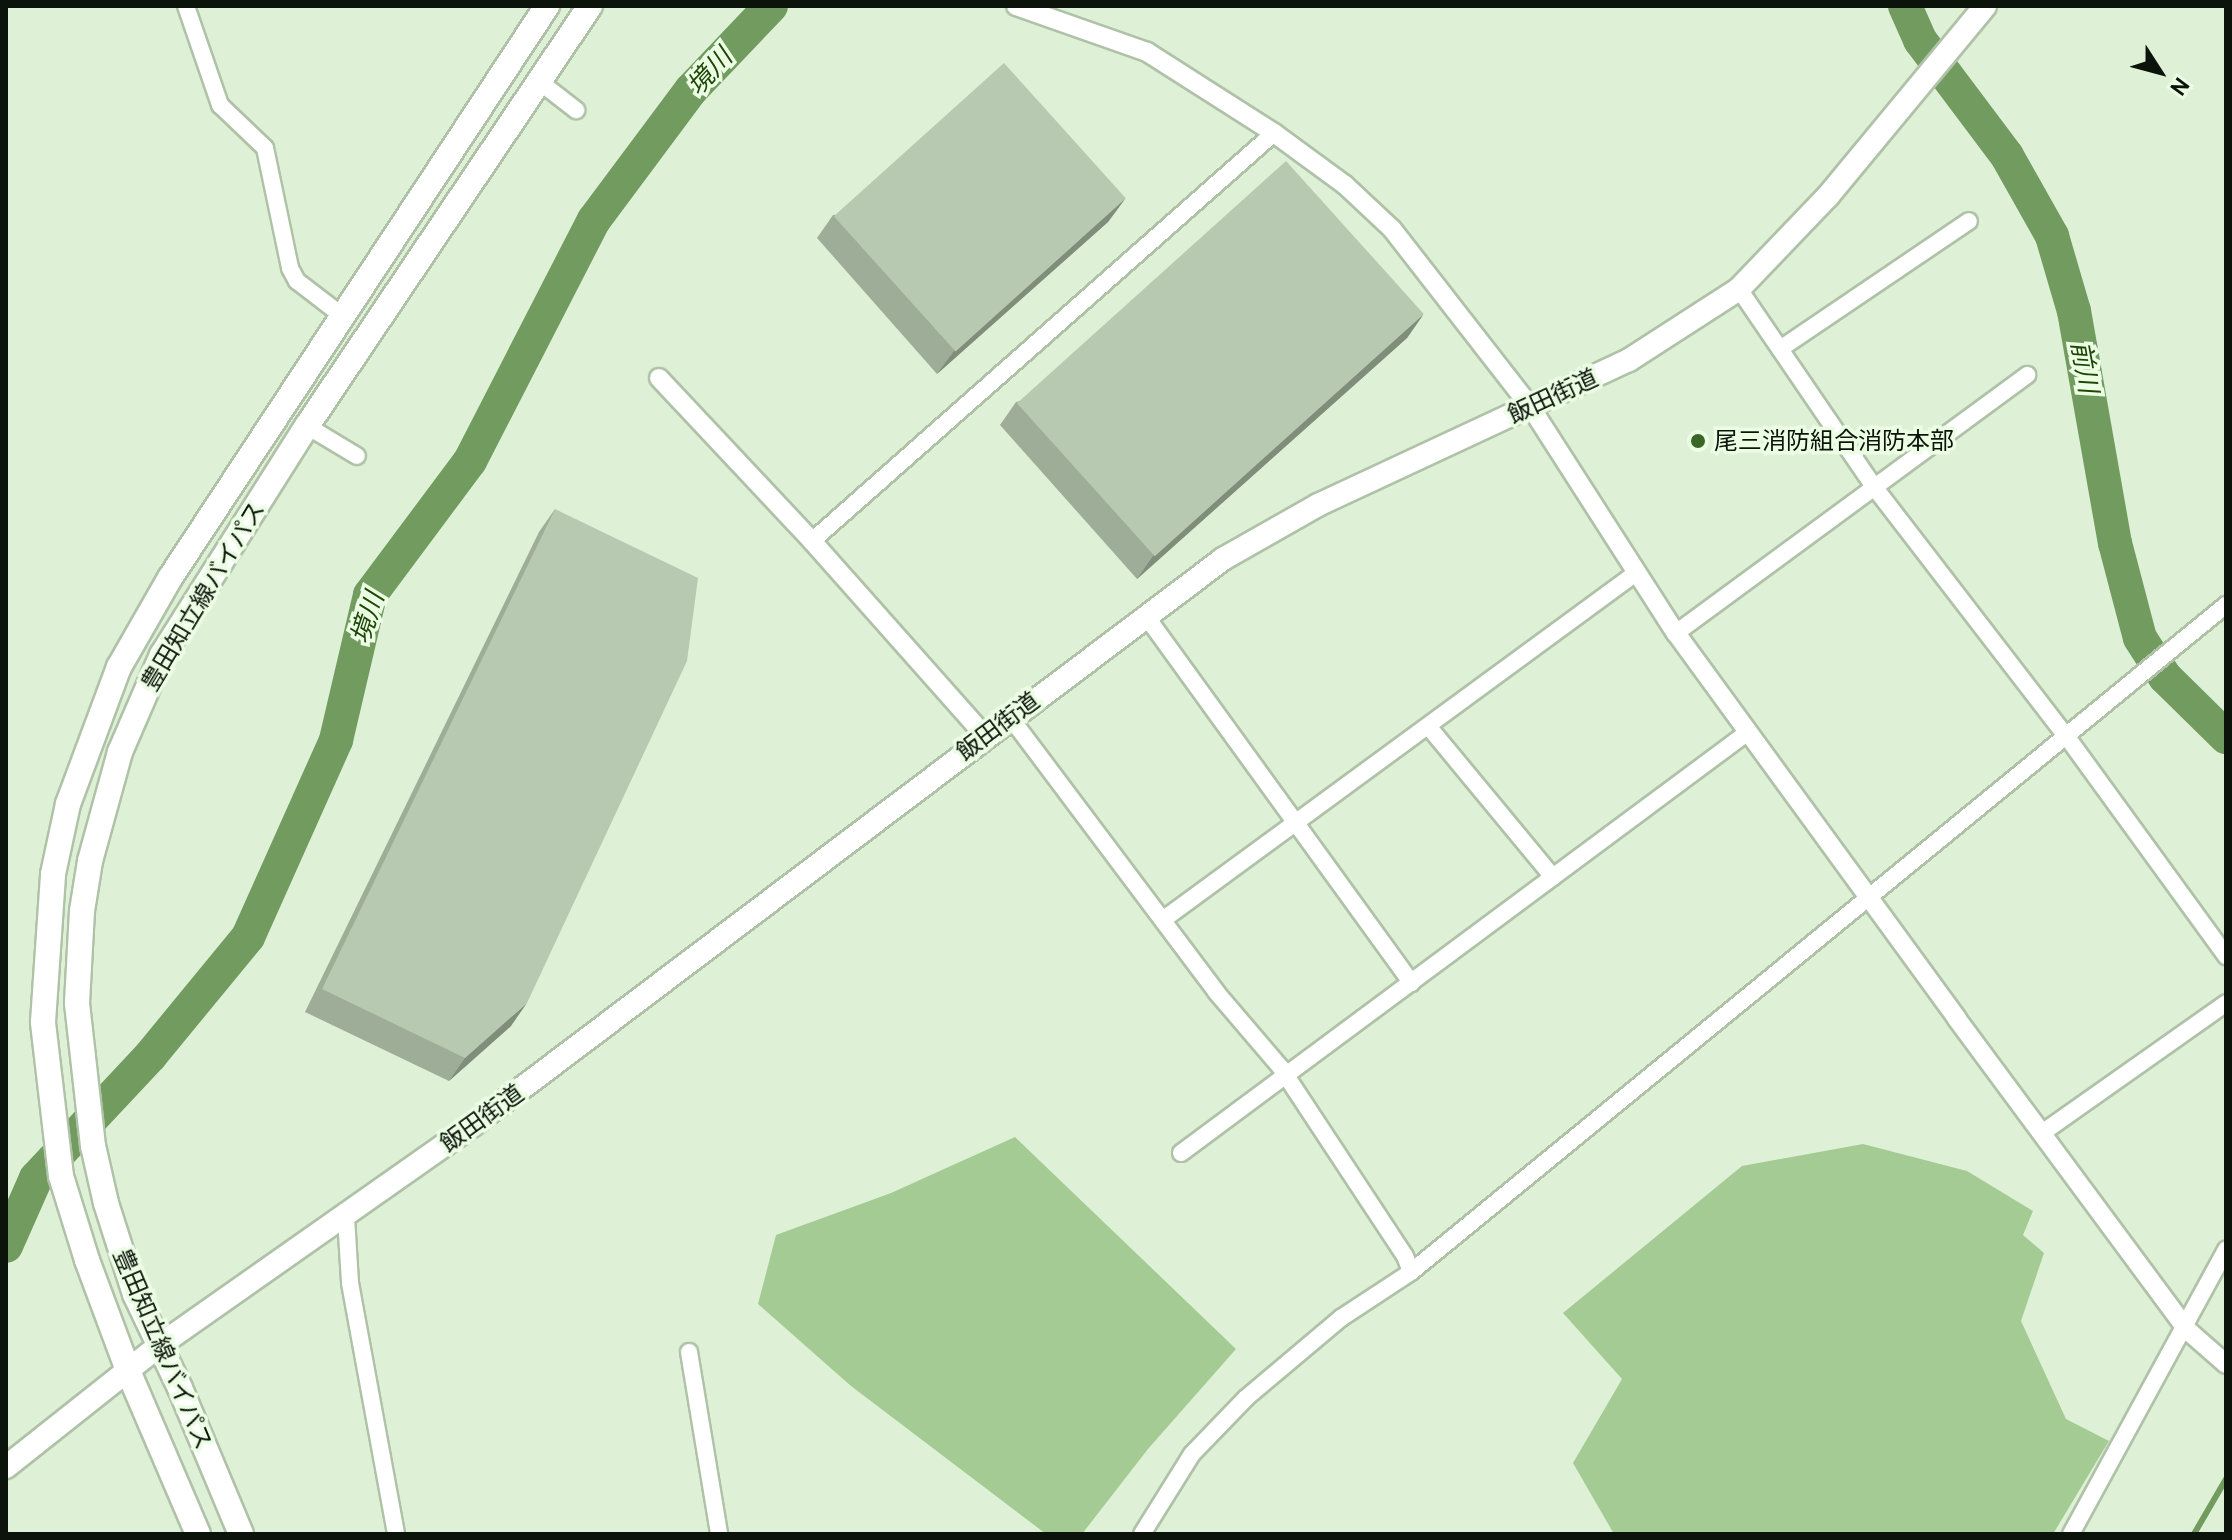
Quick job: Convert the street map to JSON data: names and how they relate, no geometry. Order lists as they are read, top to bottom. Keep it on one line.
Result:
{"streets":{"main road":["飯田街道","豊田知立線バイパス"]},"crossings":[["飯田街道","豊田知立線バイパス"]],"water":["境川","前川"],"places":["尾三消防組合消防本部"],"north":"bottom right"}
